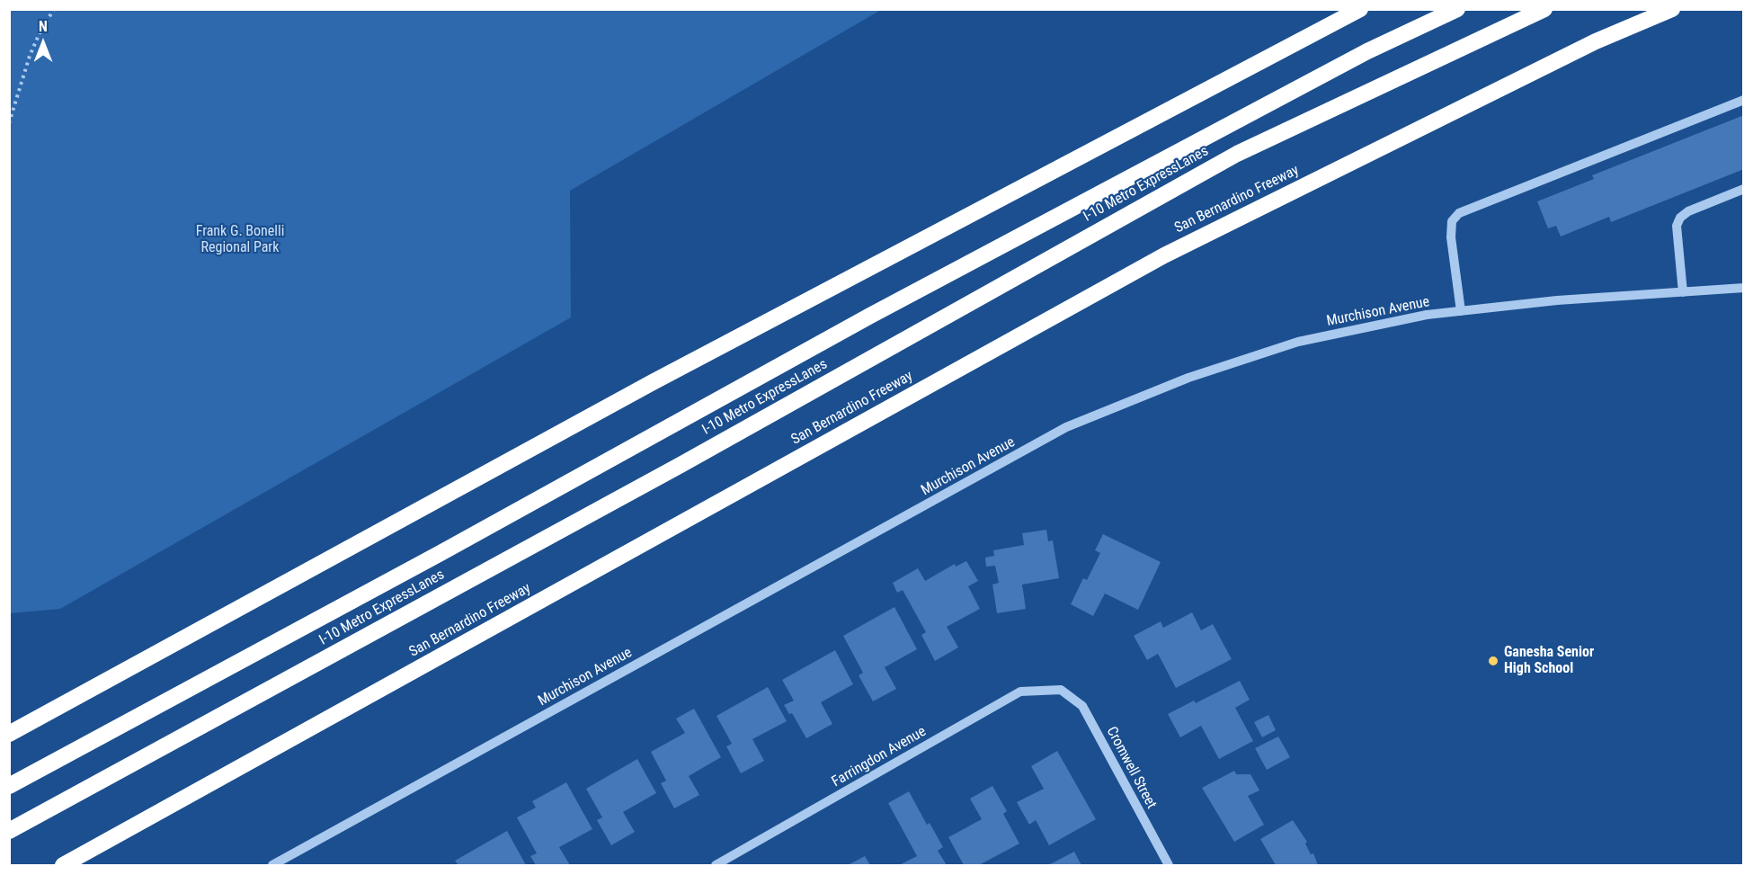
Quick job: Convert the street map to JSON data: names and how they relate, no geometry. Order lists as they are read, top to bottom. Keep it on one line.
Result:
{"streets":{"highway":["I-10 Metro ExpressLanes","San Bernardino Freeway"],"street":["Murchison Avenue","Farringdon Avenue","Cromwell Street"]},"crossings":[["Farringdon Avenue","Cromwell Street"]],"parks":["Frank G. Bonelli Regional Park"],"places":["Ganesha Senior High School"],"north":"top"}
